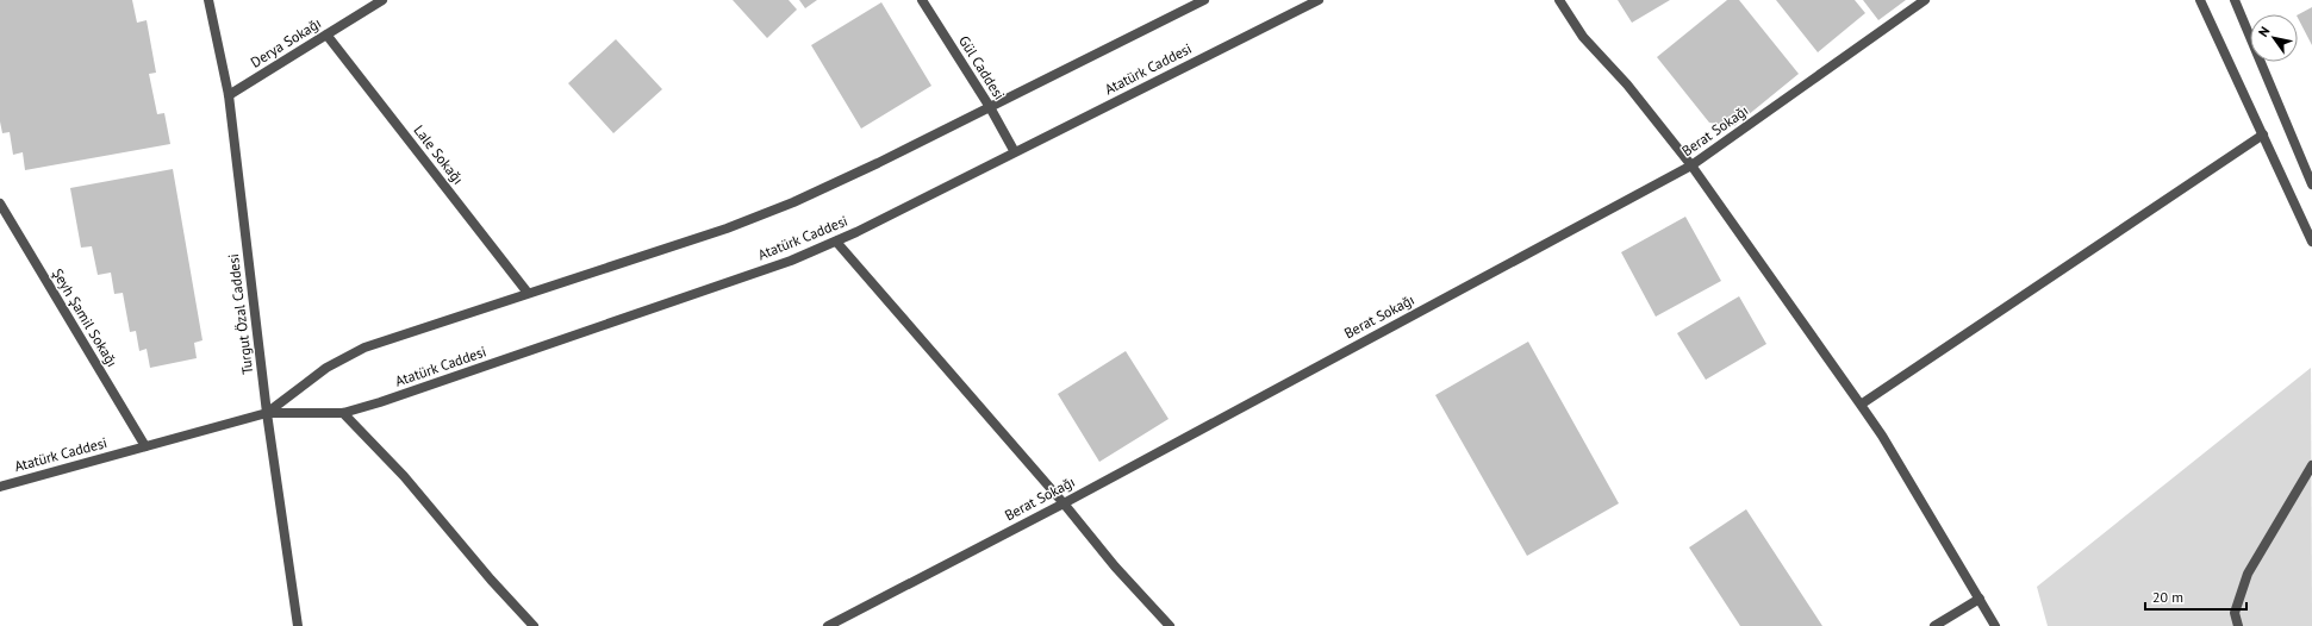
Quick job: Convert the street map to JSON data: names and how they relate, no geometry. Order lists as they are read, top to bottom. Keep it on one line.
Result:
{"streets":{"street":["Derya Sokağı","Gül Caddesi","Atatürk Caddesi","Berat Sokağı","Lale Sokağı","Turgut Özal Caddesi","Şeyh Şamil Sokağı"]},"crossings":[["Derya Sokağı","Lale Sokağı"],["Derya Sokağı","Turgut Özal Caddesi"],["Gül Caddesi","Atatürk Caddesi"],["Atatürk Caddesi","Lale Sokağı"],["Atatürk Caddesi","Turgut Özal Caddesi"],["Atatürk Caddesi","Şeyh Şamil Sokağı"]],"scale_bar":"20 m","north":"top left"}
